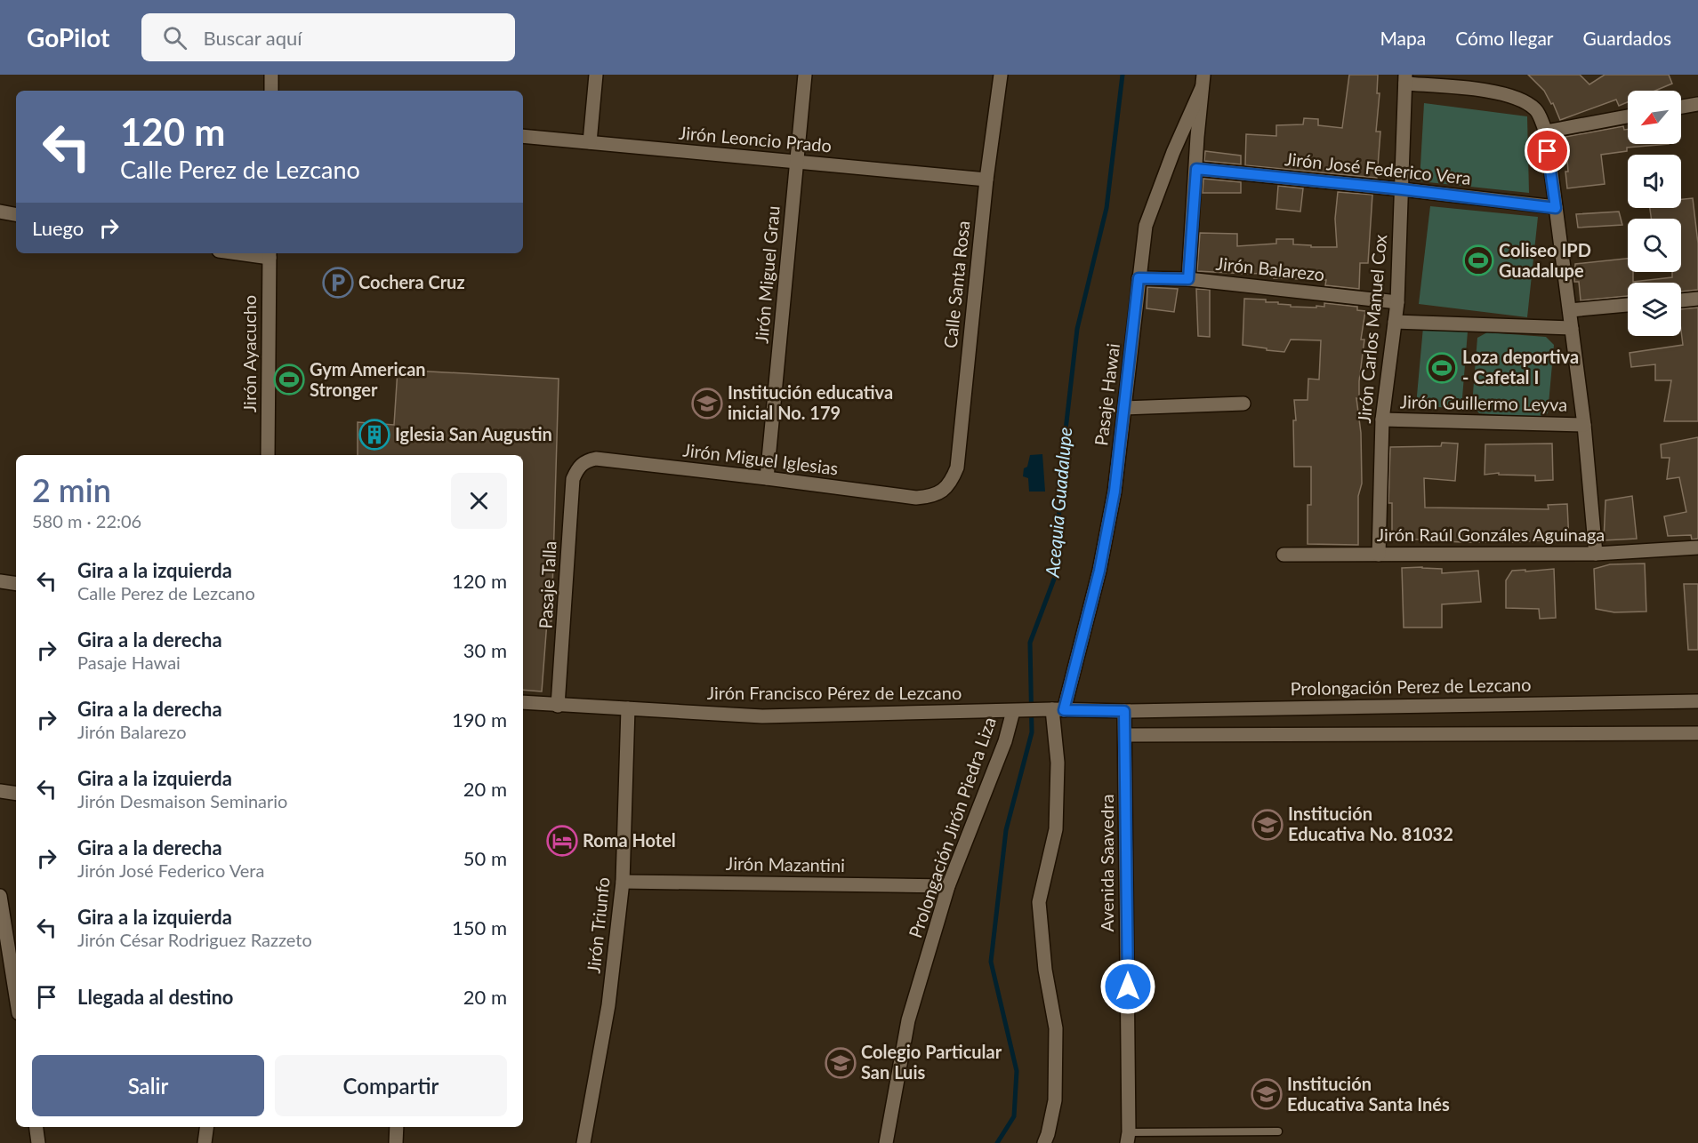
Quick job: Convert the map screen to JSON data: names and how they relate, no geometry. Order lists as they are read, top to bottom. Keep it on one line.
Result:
{"streets":{"street":["Jirón Leoncio Prado","Jirón José Federico Vera","Jirón Balarezo","Jirón Miguel Grau","Calle Santa Rosa","Jirón Carlos Manuel Cox","Jirón Ayacucho","Pasaje Hawai","Jirón Guillermo Leyva","Jirón Miguel Iglesias","Jirón Raúl Gonzáles Aguinaga","Pasaje Talla","Prolongación Perez de Lezcano","Jirón Francisco Pérez de Lezcano","Prolongación Jirón Piedra Liza","Avenida Saavedra","Jirón Mazantini","Jirón Triunfo"]},"crossings":[["Jirón Leoncio Prado","Jirón Miguel Grau"],["Jirón Leoncio Prado","Calle Santa Rosa"],["Jirón José Federico Vera","Jirón Carlos Manuel Cox"],["Jirón Balarezo","Jirón Carlos Manuel Cox"],["Jirón Balarezo","Pasaje Hawai"],["Jirón Miguel Grau","Jirón Miguel Iglesias"],["Calle Santa Rosa","Jirón Miguel Iglesias"],["Jirón Carlos Manuel Cox","Jirón Guillermo Leyva"],["Jirón Carlos Manuel Cox","Jirón Raúl Gonzáles Aguinaga"],["Pasaje Hawai","Prolongación Perez de Lezcano"],["Pasaje Hawai","Jirón Francisco Pérez de Lezcano"],["Jirón Miguel Iglesias","Pasaje Talla"],["Pasaje Talla","Jirón Francisco Pérez de Lezcano"],["Prolongación Perez de Lezcano","Jirón Francisco Pérez de Lezcano"],["Prolongación Perez de Lezcano","Avenida Saavedra"],["Jirón Francisco Pérez de Lezcano","Prolongación Jirón Piedra Liza"],["Jirón Francisco Pérez de Lezcano","Jirón Triunfo"],["Prolongación Jirón Piedra Liza","Jirón Mazantini"],["Jirón Mazantini","Jirón Triunfo"]],"water":["Acequia Guadalupe"],"places":{"sports":["Coliseo IPD Guadalupe","Loza deportiva - Cafetal I","Gym American Stronger"],"parking":["Cochera Cruz"],"school or university":["Institución educativa inicial No. 179","Institución Educativa No. 81032","Colegio Particular San Luis","Institución Educativa Santa Inés"],"building":["Iglesia San Augustin"],"hotel":["Roma Hotel"]},"north":"bottom left","page":{"header":"GoPilot","search":"Buscar aquí","nav":["Mapa","Cómo llegar","Guardados"],"turn":["120 m","Calle Perez de Lezcano"],"then":"Luego","heading":["2 min","580 m · 22:06"],"list":[{"name":"Gira a la izquierda","note":"Calle Perez de Lezcano","value":"120 m"},{"name":"Gira a la derecha","note":"Pasaje Hawai","value":"30 m"},{"name":"Gira a la derecha","note":"Jirón Balarezo","value":"190 m"},{"name":"Gira a la izquierda","note":"Jirón Desmaison Seminario","value":"20 m"},{"name":"Gira a la derecha","note":"Jirón José Federico Vera","value":"50 m"},{"name":"Gira a la izquierda","note":"Jirón César Rodriguez Razzeto","value":"150 m"},{"name":"Llegada al destino","value":"20 m"}],"buttons":["Salir","Compartir"]}}
